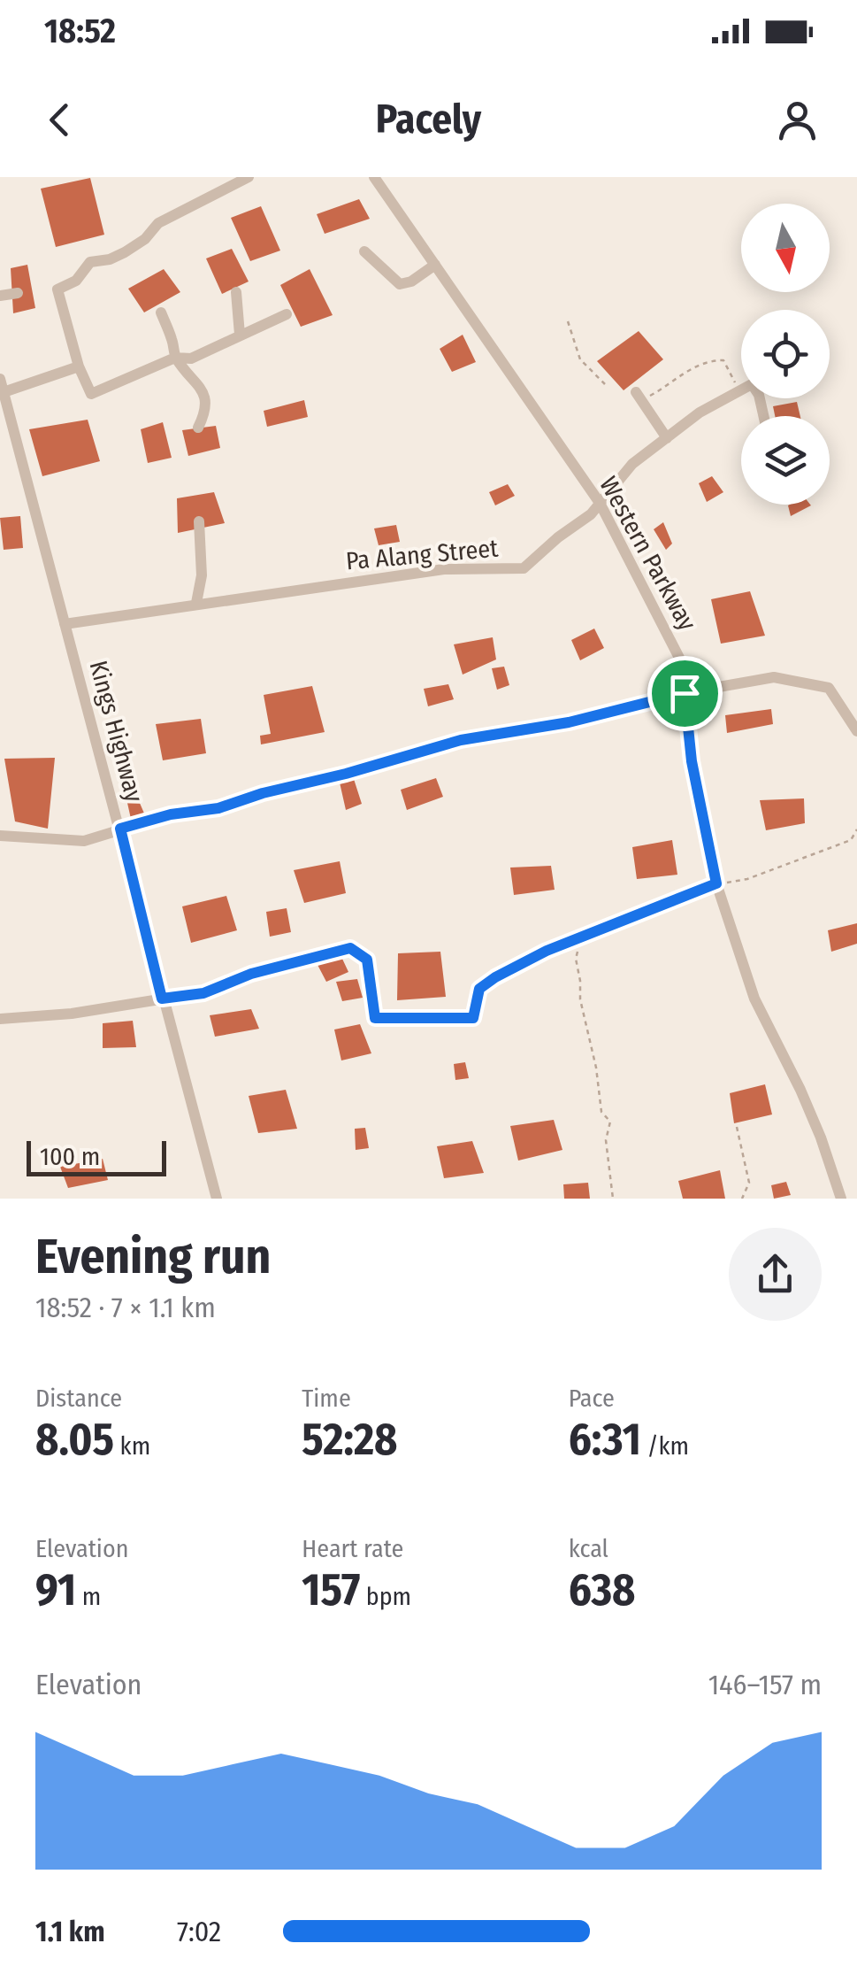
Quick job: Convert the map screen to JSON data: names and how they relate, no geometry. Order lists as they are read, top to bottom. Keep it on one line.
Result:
{"streets":{"street":["Western Parkway","Pa Alang Street","Kings Highway"]},"crossings":[["Western Parkway","Pa Alang Street"],["Pa Alang Street","Kings Highway"]],"scale_bar":"100 m","north":"bottom","page":{"status":"18:52","header":"Pacely","scale":"100 m","heading":["Evening run","18:52 · 7 × 1.1 km"],"stats":[["Distance","8.05 km"],["Time","52:28"],["Pace","6:31 /km"],["Elevation","91 m"],["Heart rate","157 bpm"],["kcal","638"]],"chart":["Elevation","146–157 m"],"list":[{"name":"1.1 km","note":"7:02"}]}}
